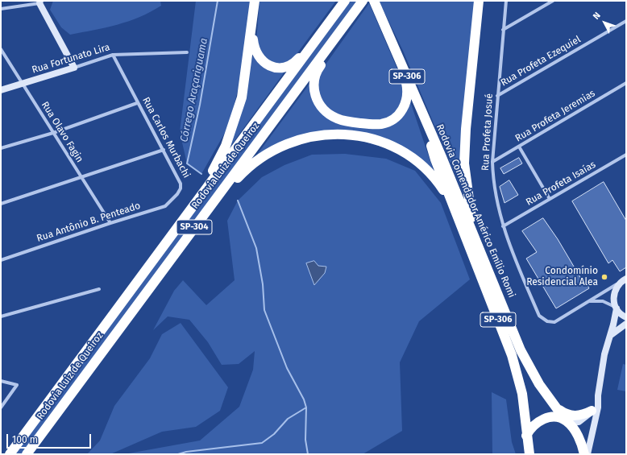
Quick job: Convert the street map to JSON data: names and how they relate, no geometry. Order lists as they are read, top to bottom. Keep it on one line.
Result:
{"streets":{"highway":["SP-306","Rodovia Luiz de Queiroz","Rodovia Comendador Américo Emílio Romi","SP-304"],"street":["Rua Fortunato Lira","Rua Profeta Ezequiel","Rua Profeta Jeremias","Rua Olavo Fagin","Rua Profeta Josué","Rua Carlos Murbachi","Rua Profeta Isaías","Rua Antônio B. Penteado"]},"crossings":[["Rua Fortunato Lira","Rua Olavo Fagin"],["Rua Fortunato Lira","Rua Carlos Murbachi"],["Rua Profeta Ezequiel","Rua Profeta Josué"],["Rua Profeta Jeremias","Rua Profeta Josué"],["Rua Olavo Fagin","Rua Antônio B. Penteado"],["Rua Profeta Josué","Rua Profeta Isaías"],["Rua Carlos Murbachi","Rua Antônio B. Penteado"]],"water":["Córrego Araçariguama"],"places":["Condomínio Residencial Alea"],"scale_bar":"100 m","north":"top left"}
